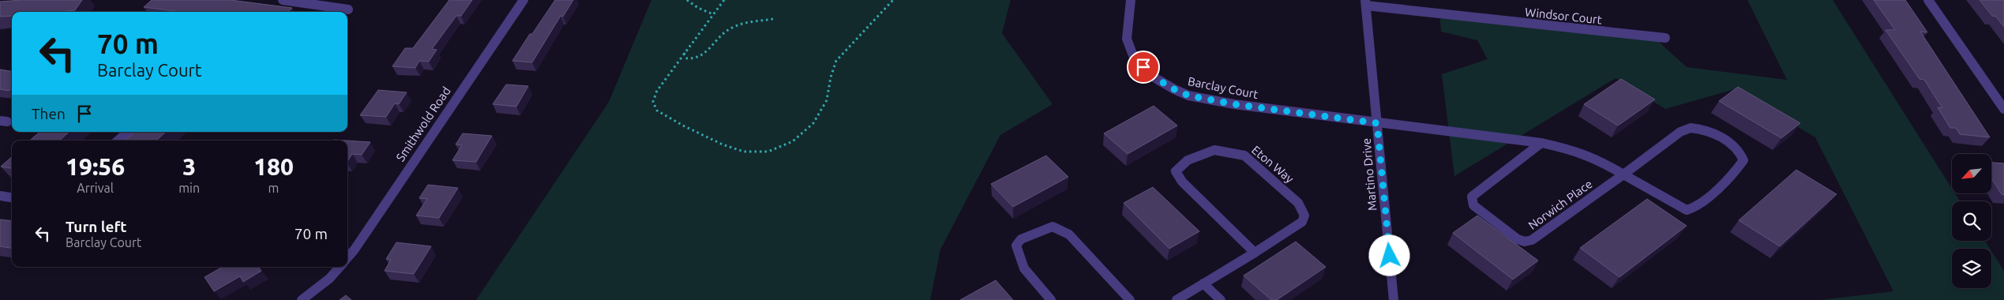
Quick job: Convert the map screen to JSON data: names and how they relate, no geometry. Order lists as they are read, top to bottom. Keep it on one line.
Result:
{"streets":{"street":["Windsor Court","Barclay Court","Smithwold Road","Eton Way","Martino Drive","Norwich Place"]},"crossings":[["Windsor Court","Martino Drive"],["Barclay Court","Martino Drive"],["Barclay Court","Norwich Place"],["Martino Drive","Norwich Place"]],"north":"bottom left","page":{"turn":["70 m","Barclay Court"],"then":"Then","eta":["19:56","Arrival","3","min","180","m"],"list":[{"name":"Turn left","note":"Barclay Court","value":"70 m"}]}}
